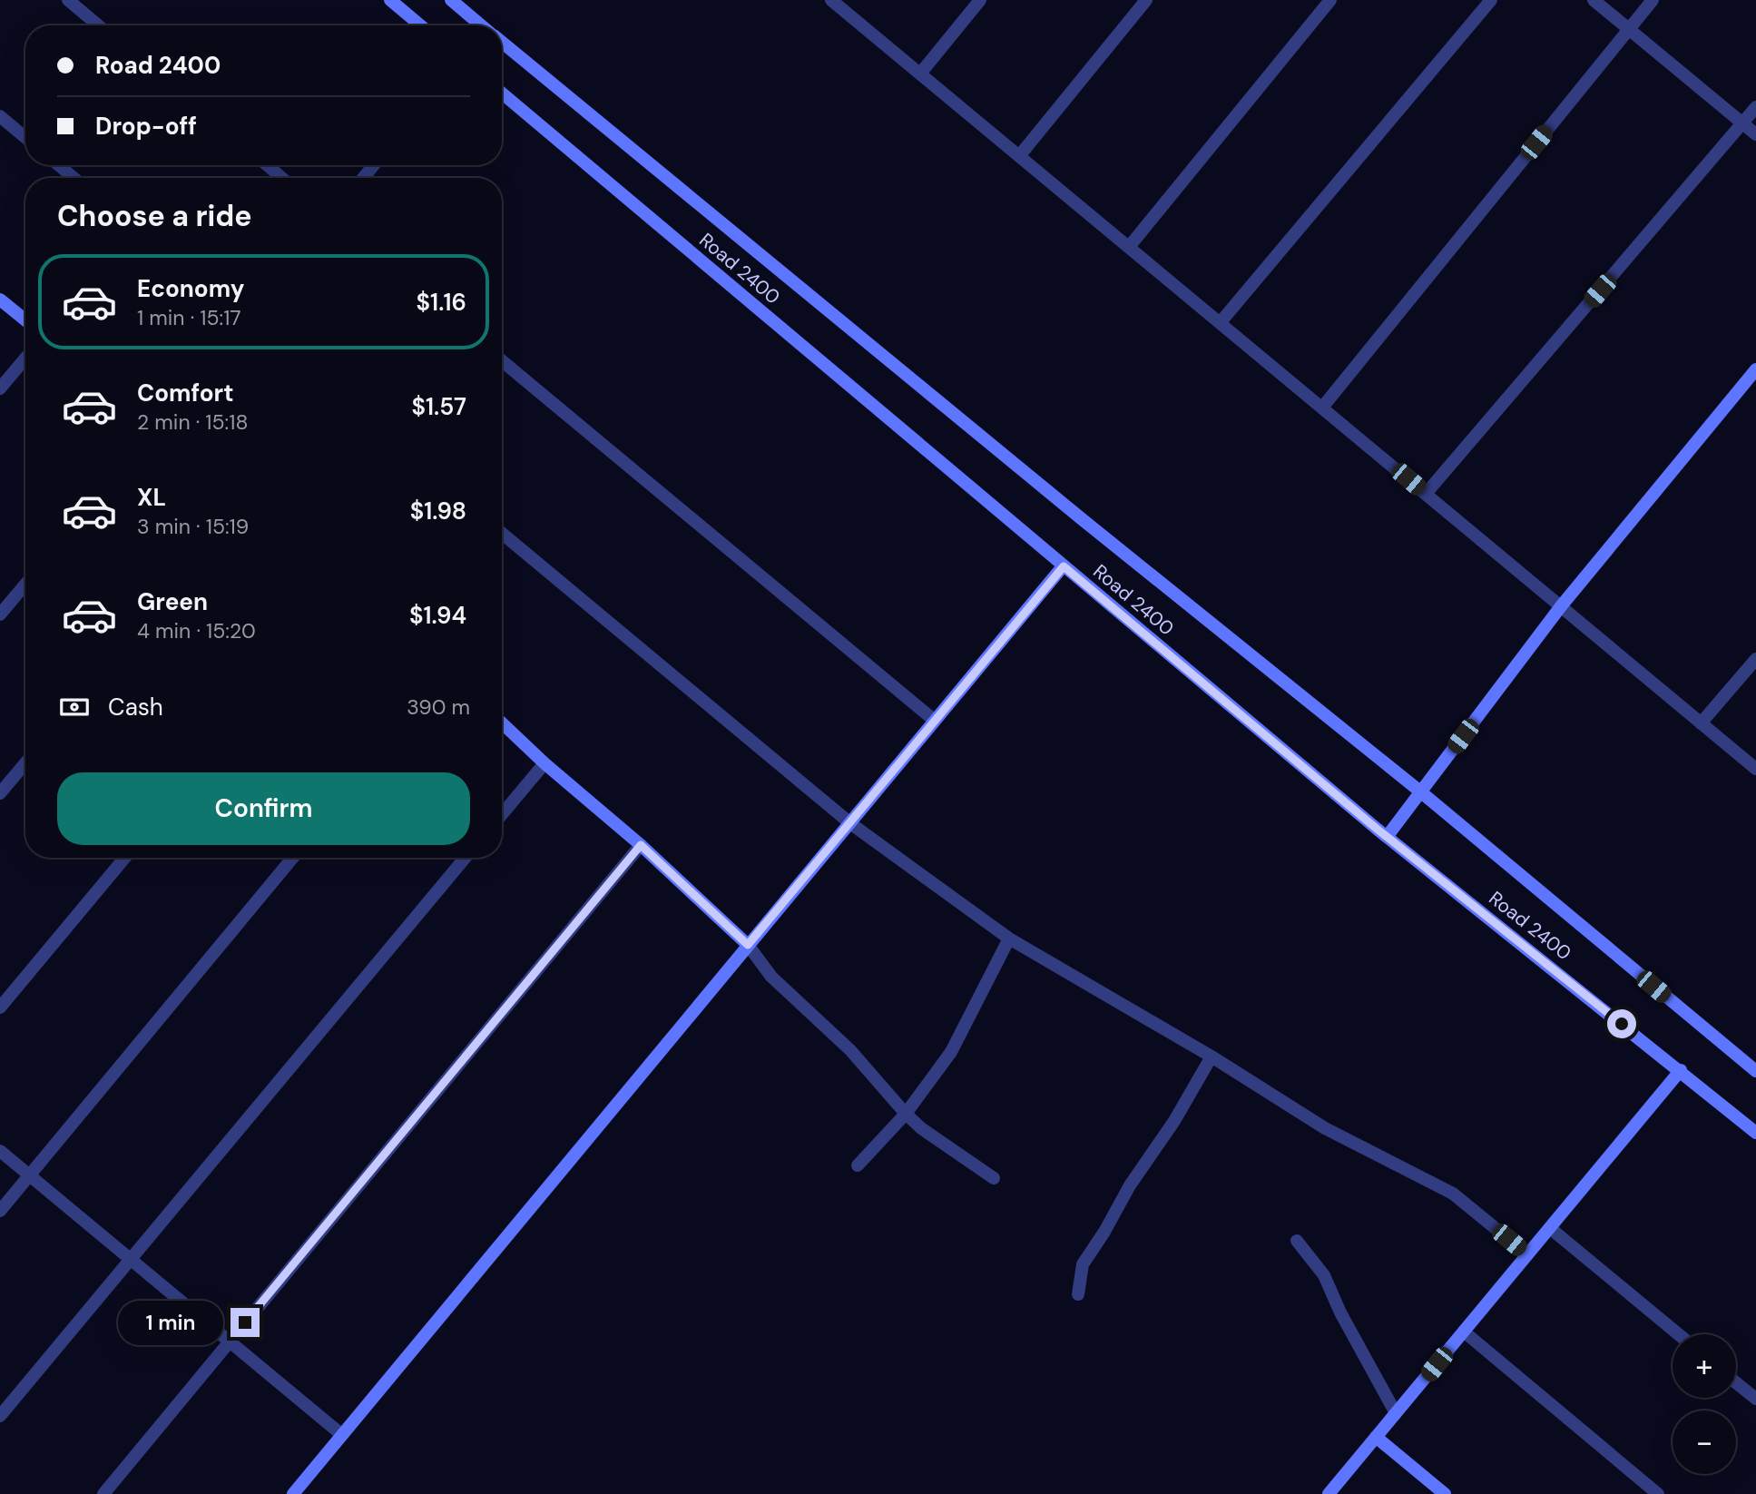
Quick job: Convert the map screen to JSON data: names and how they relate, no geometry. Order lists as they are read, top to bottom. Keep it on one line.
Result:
{"streets":{"main road":["Road 2400"]},"page":{"banner":["Road 2400","Drop-off"],"heading":"Choose a ride","list":[{"name":"Economy","note":"1 min · 15:17","value":"$1.16"},{"name":"Comfort","note":"2 min · 15:18","value":"$1.57"},{"name":"XL","note":"3 min · 15:19","value":"$1.98"},{"name":"Green","note":"4 min · 15:20","value":"$1.94"}],"pay":["Cash","390 m"],"buttons":"Confirm","bubble":"1 min","map_buttons":["+","−"]}}
